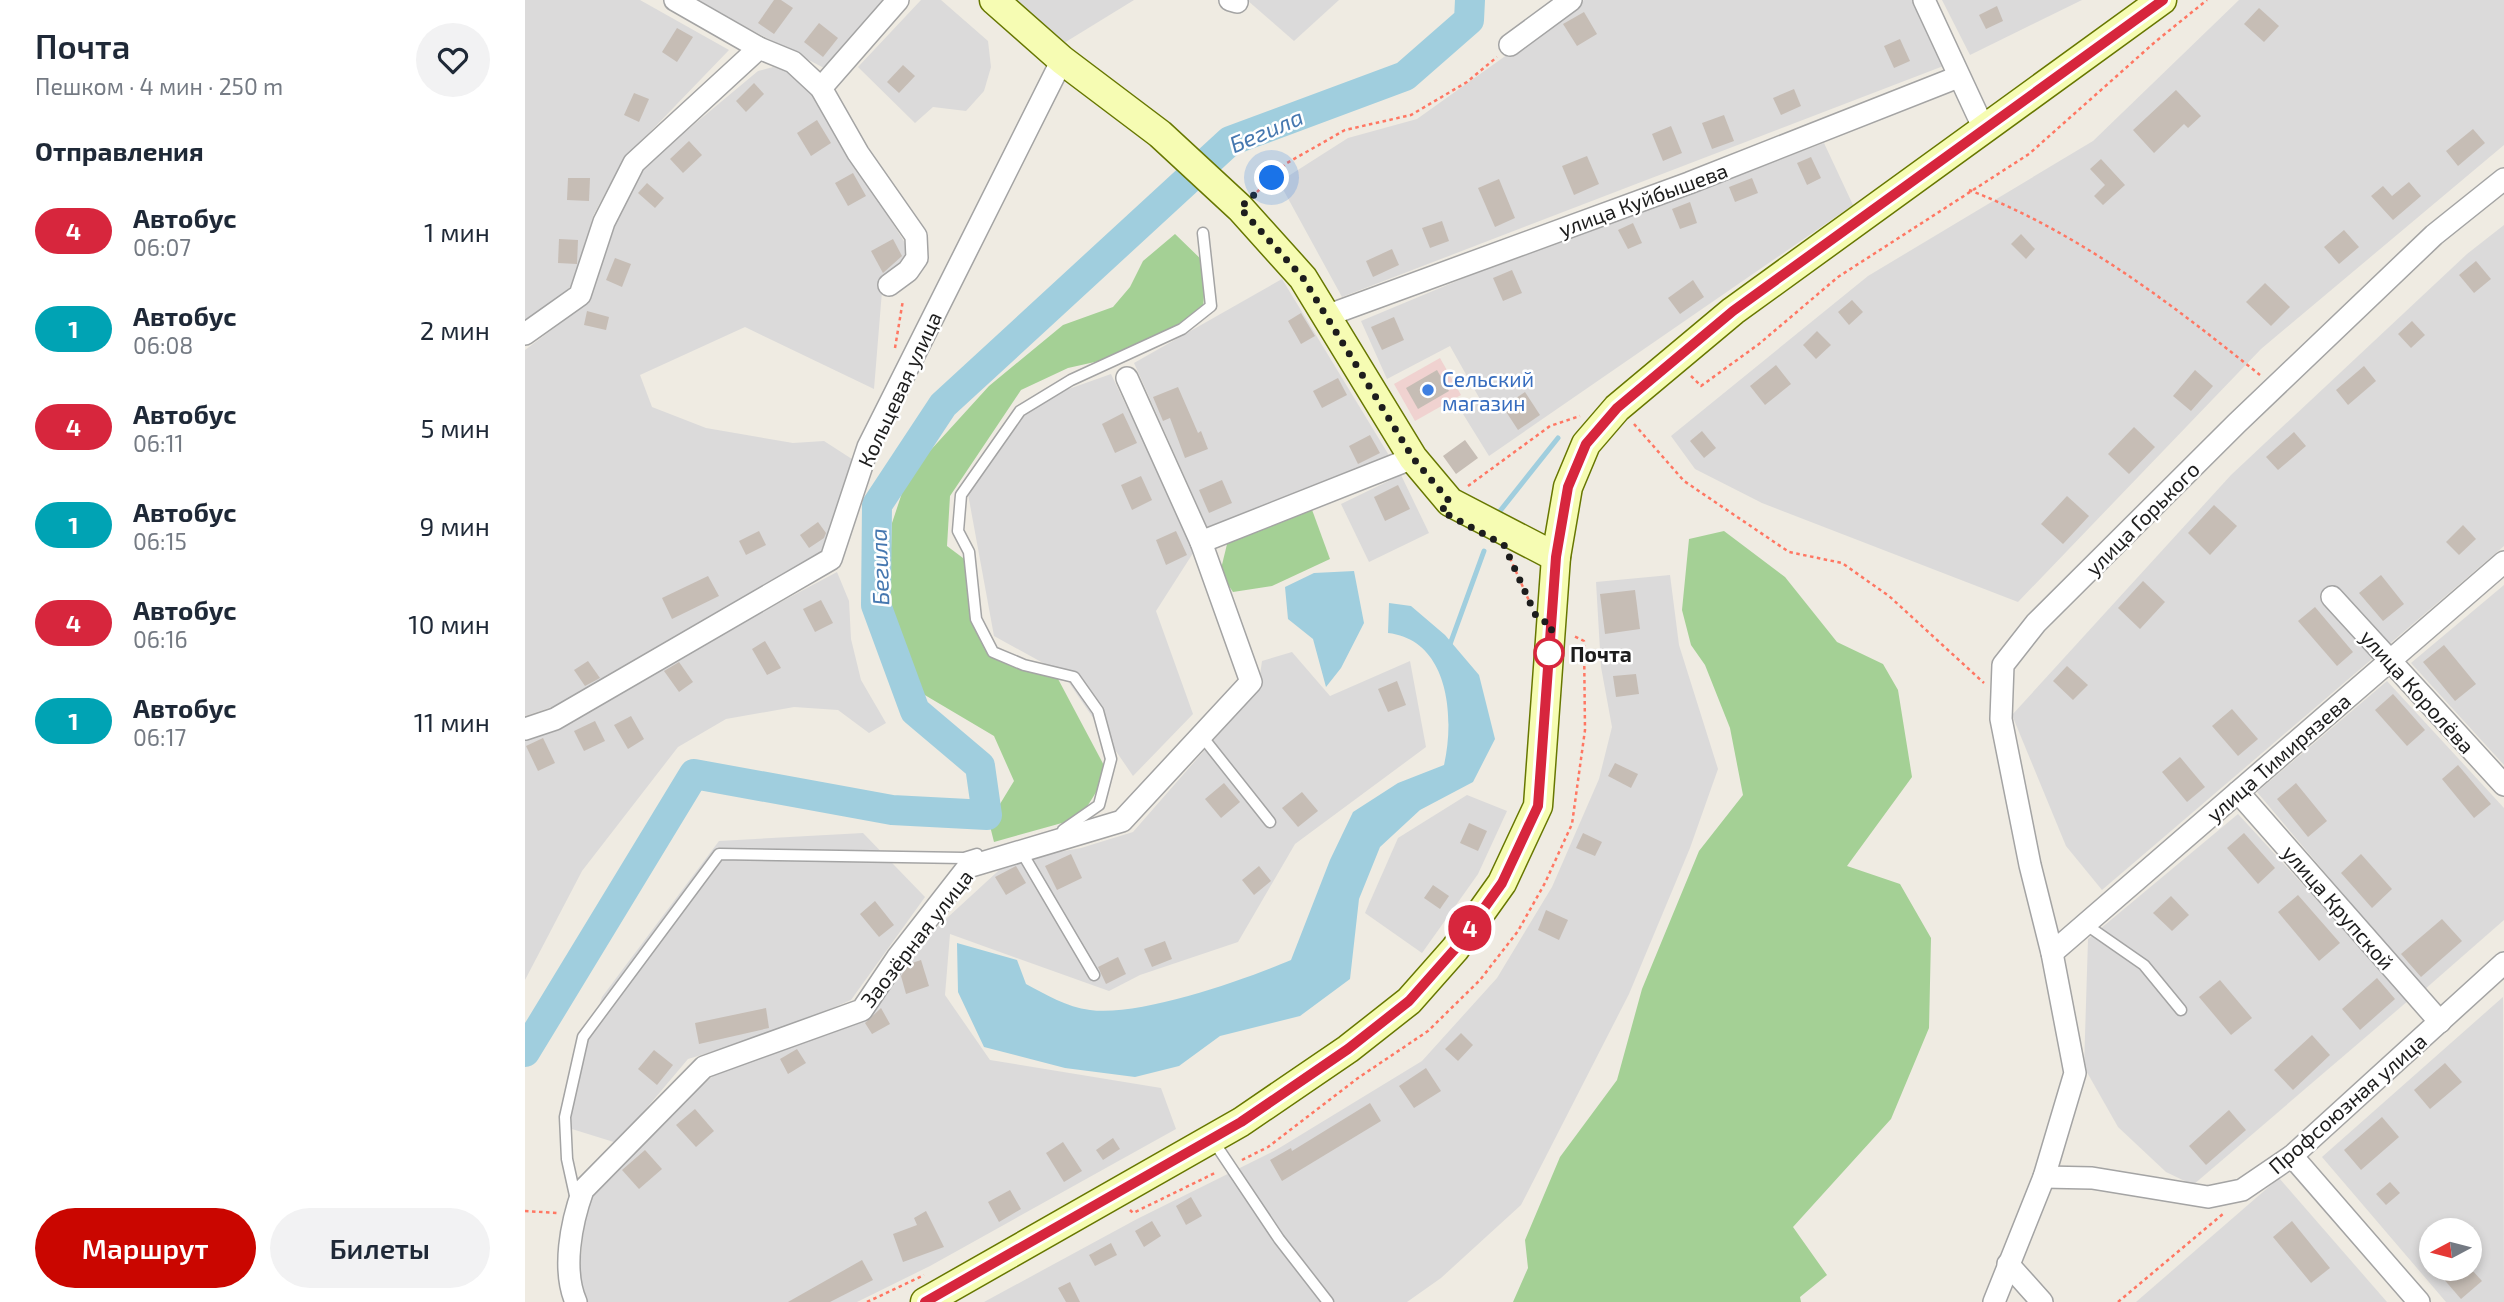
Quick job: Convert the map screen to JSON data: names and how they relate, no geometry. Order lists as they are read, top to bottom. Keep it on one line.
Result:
{"streets":{"street":["улица Куйбышева","Кольцевая улица","улица Горького","улица Королёва","улица Тимирязева","улица Крупской","Заозёрная улица","Профсоюзная улица"]},"crossings":[["улица Горького","улица Тимирязева"],["улица Горького","Профсоюзная улица"],["улица Королёва","улица Тимирязева"],["улица Тимирязева","улица Крупской"],["улица Крупской","Профсоюзная улица"]],"water":["Бегила"],"places":["Сельский магазин","Почта"],"lines":["bus line 4"],"north":"left","page":{"heading":[["Почта","Пешком · 4 мин · 250 m"],"Отправления"],"on_map":"4","list":[{"mark":"4","name":"Автобус","note":"06:07","value":"1 мин"},{"mark":"1","name":"Автобус","note":"06:08","value":"2 мин"},{"mark":"4","name":"Автобус","note":"06:11","value":"5 мин"},{"mark":"1","name":"Автобус","note":"06:15","value":"9 мин"},{"mark":"4","name":"Автобус","note":"06:16","value":"10 мин"},{"mark":"1","name":"Автобус","note":"06:17","value":"11 мин"}],"buttons":["Маршрут","Билеты"]}}
